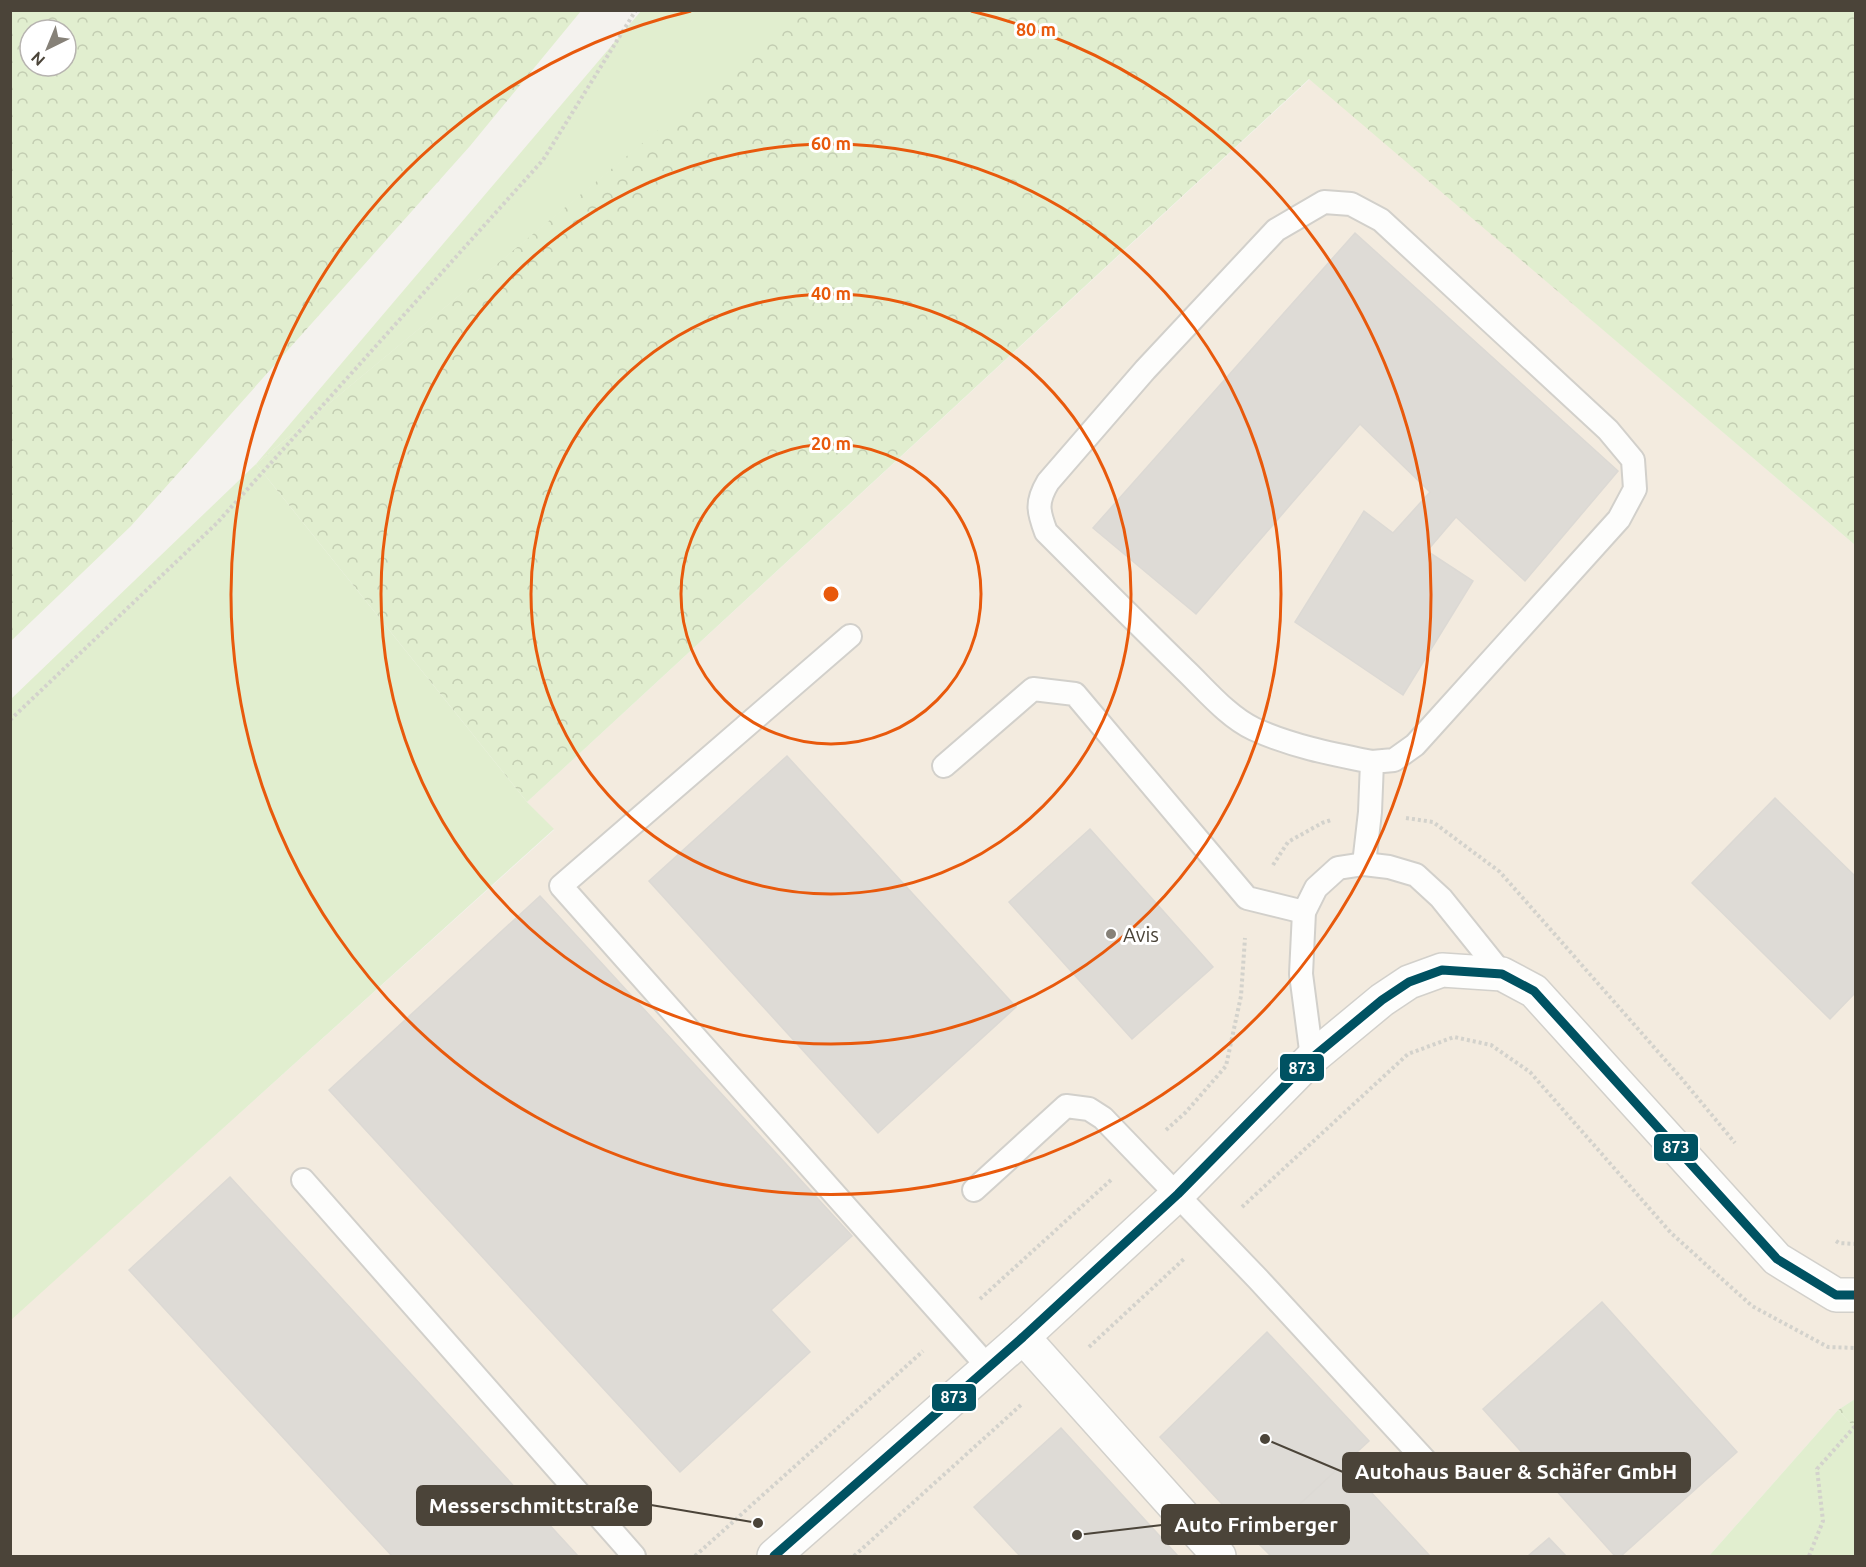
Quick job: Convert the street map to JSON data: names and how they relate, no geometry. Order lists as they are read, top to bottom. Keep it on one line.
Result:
{"places":["Avis","Autohaus Bauer & Schäfer GmbH","Messerschmittstraße","Auto Frimberger"],"lines":["transit line 873"],"north":"bottom left","rings":["80 m","60 m","40 m","20 m"]}
